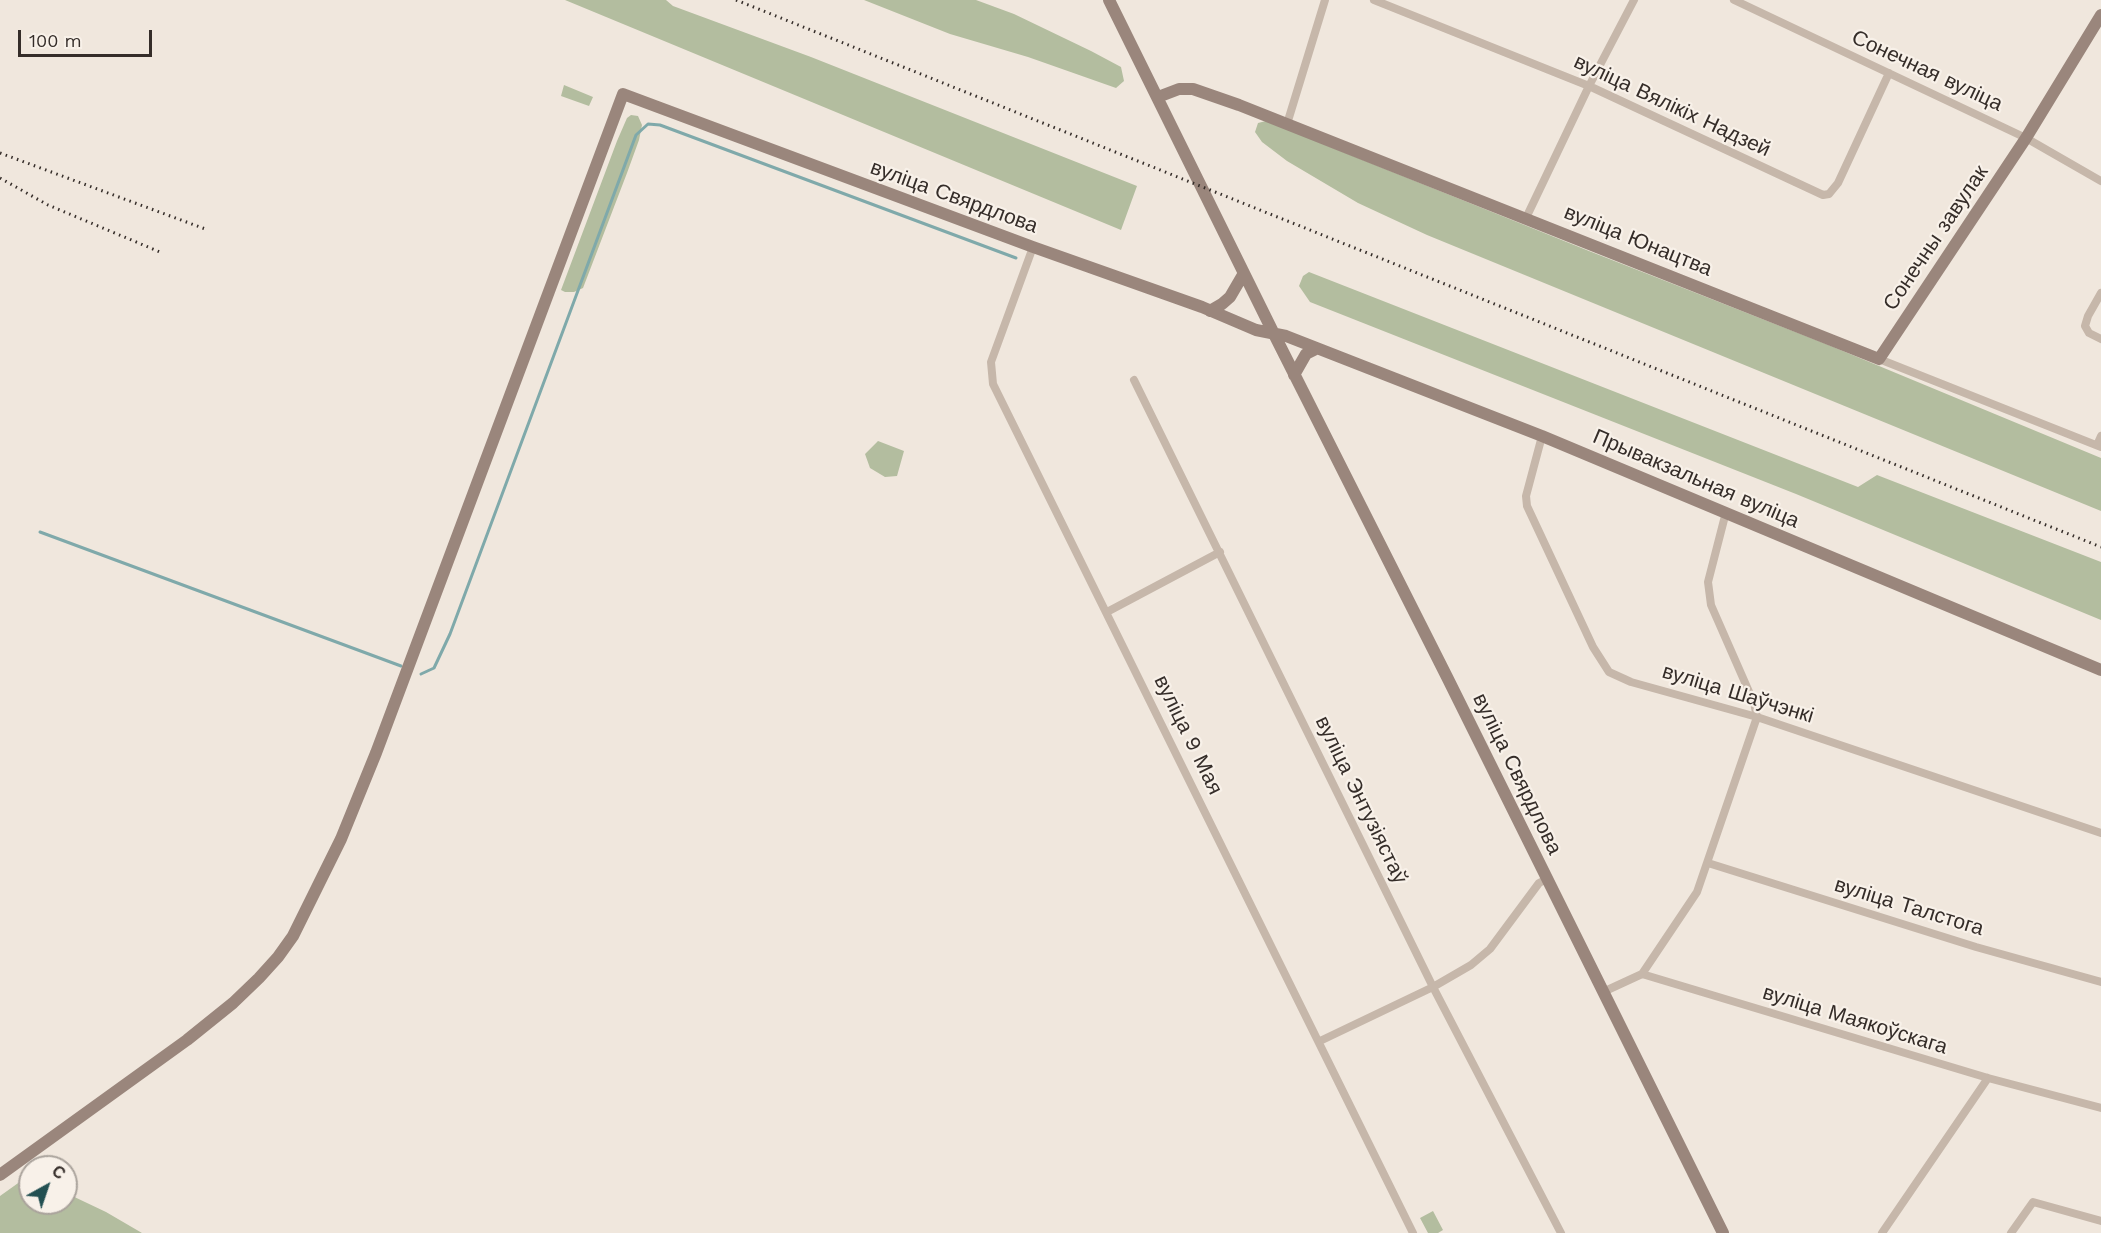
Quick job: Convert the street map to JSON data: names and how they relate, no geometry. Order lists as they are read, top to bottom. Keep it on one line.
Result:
{"streets":{"street":["Сонечная вуліца","вуліца Вялікіх Надзей","вуліца Свярдлова","Сонечны завулак","вуліца Юнацтва","Прывакзальная вуліца","вуліца Шаўчэнкі","вуліца 9 Мая","вуліца Энтузіястаў","вуліца Талстога","вуліца Маякоўскага"]},"crossings":[["Сонечная вуліца","вуліца Вялікіх Надзей"],["Сонечная вуліца","Сонечны завулак"],["вуліца Свярдлова","вуліца Юнацтва"],["вуліца Свярдлова","Прывакзальная вуліца"],["вуліца Свярдлова","вуліца 9 Мая"],["Сонечны завулак","вуліца Юнацтва"],["Прывакзальная вуліца","вуліца Шаўчэнкі"]],"scale_bar":"100 m","north":"top right"}
